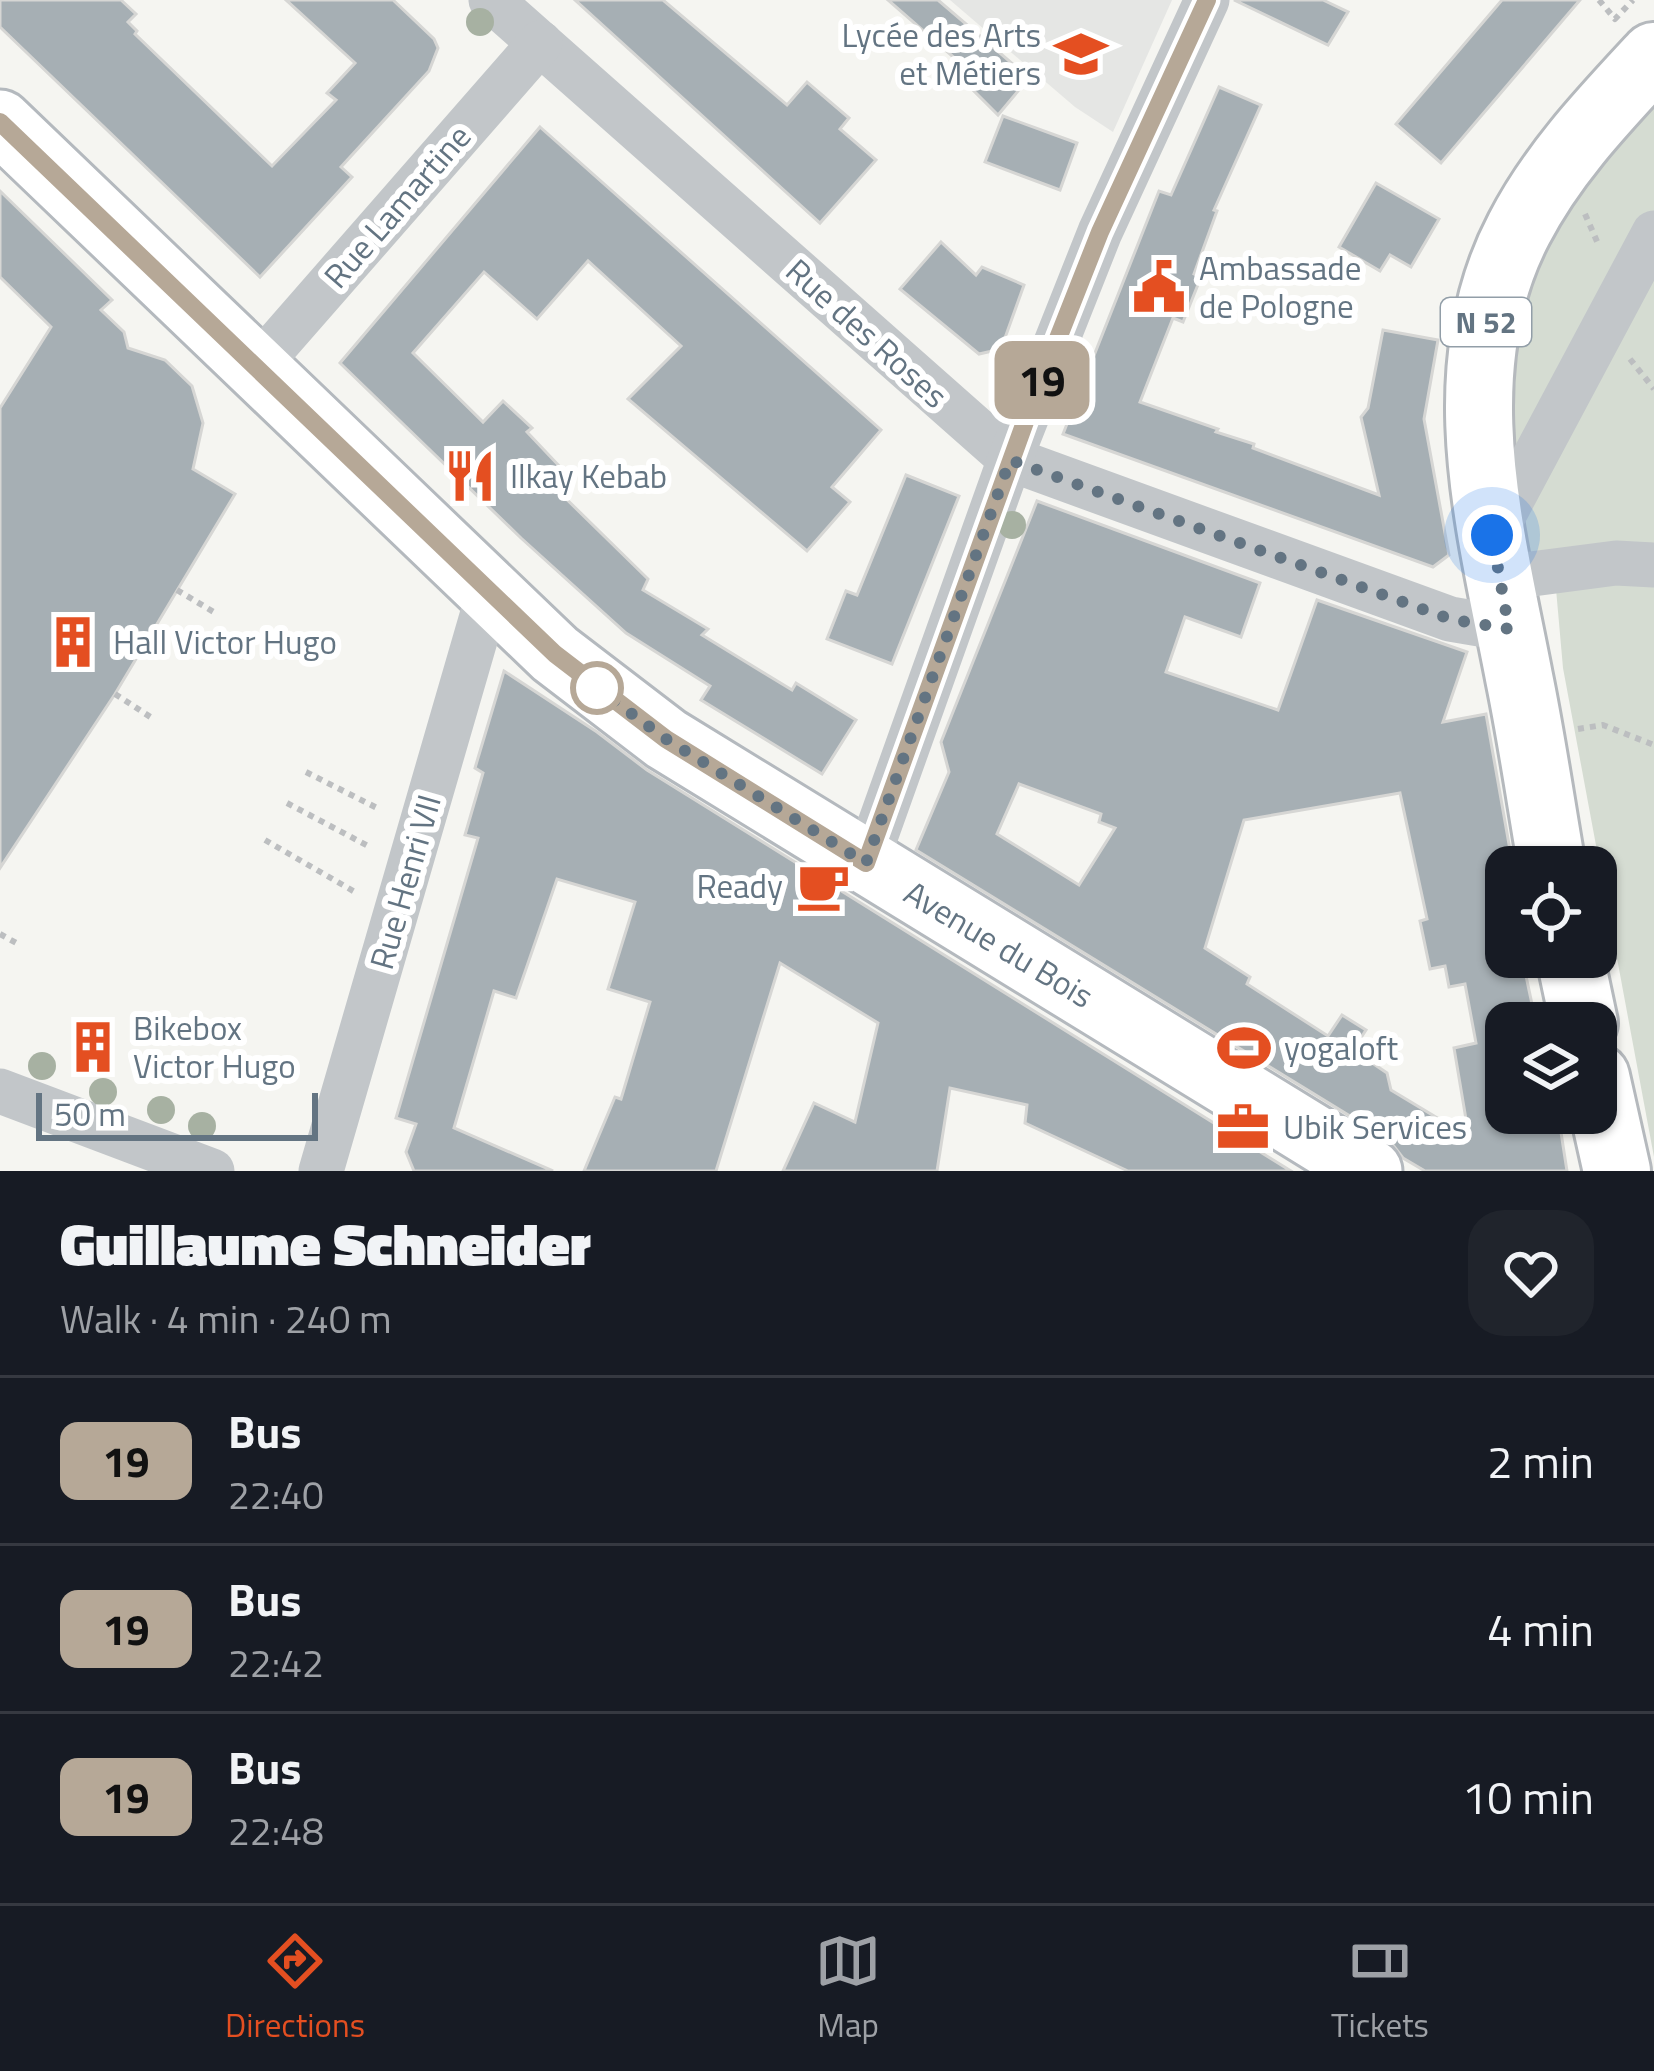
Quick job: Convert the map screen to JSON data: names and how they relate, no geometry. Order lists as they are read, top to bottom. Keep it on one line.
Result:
{"streets":{"main road":["N 52","Avenue du Bois"],"street":["Rue Lamartine","Rue des Roses","Rue Henri VII"]},"crossings":[["Rue Lamartine","Rue des Roses"],["Rue Lamartine","Avenue du Bois"],["N 52","Rue des Roses"],["Rue Henri VII","Avenue du Bois"]],"places":{"school or university":["Lycée des Arts et Métiers"],"public building":["Ambassade de Pologne"],"restaurant":["Ilkay Kebab"],"building":["Hall Victor Hugo","Bikebox Victor Hugo"],"cafe":["Ready"],"sports":["yogaloft"],"office":["Ubik Services"]},"lines":["bus line 19"],"scale_bar":"50 m","page":{"on_map":"19","scale":"50 m","heading":["Guillaume Schneider","Walk · 4 min · 240 m"],"list":[{"mark":"19","name":"Bus","note":"22:40","value":"2 min"},{"mark":"19","name":"Bus","note":"22:42","value":"4 min"},{"mark":"19","name":"Bus","note":"22:48","value":"10 min"}],"tabs":["Directions","Map","Tickets"]}}
